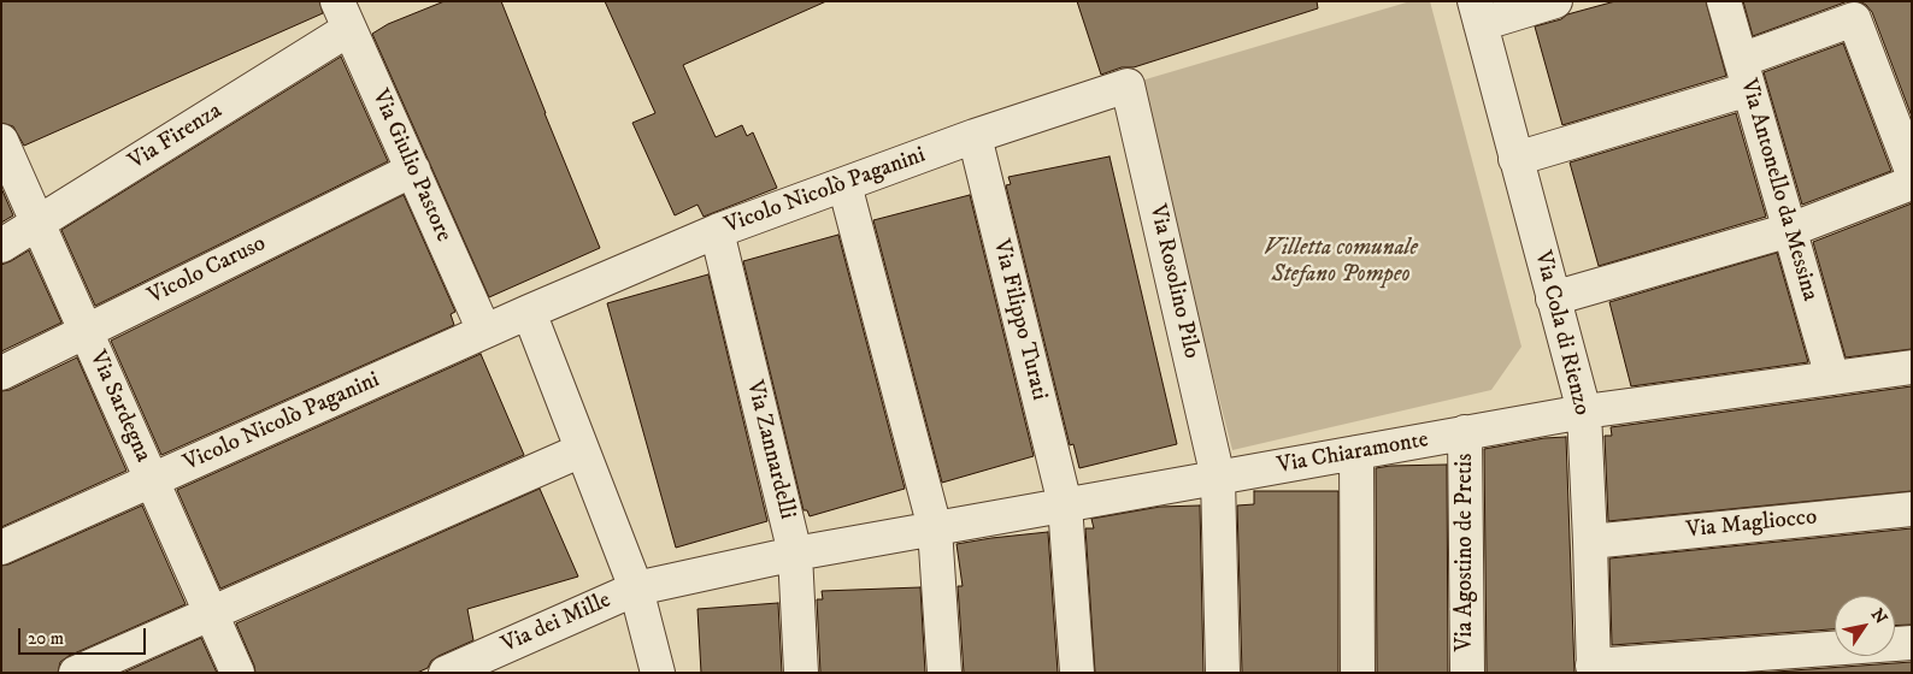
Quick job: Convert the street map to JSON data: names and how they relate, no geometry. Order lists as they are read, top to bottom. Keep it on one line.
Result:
{"streets":{"street":["Via Firenza","Via Giulio Pastore","Via Antonello da Messina","Vicolo Nicolò Paganini","Vicolo Caruso","Via Rosolino Pilo","Via Filippo Turati","Via Cola di Rienzo","Via Sardegna","Via Zannardelli","Via Chiaramonte","Via Magliocco","Via Agostino de Pretis","Via dei Mille"]},"crossings":[["Via Firenza","Via Giulio Pastore"],["Via Firenza","Via Sardegna"],["Via Giulio Pastore","Vicolo Nicolò Paganini"],["Via Giulio Pastore","Vicolo Caruso"],["Via Antonello da Messina","Via Chiaramonte"],["Vicolo Nicolò Paganini","Via Rosolino Pilo"],["Vicolo Nicolò Paganini","Via Filippo Turati"],["Vicolo Nicolò Paganini","Via Sardegna"],["Vicolo Nicolò Paganini","Via Zannardelli"],["Vicolo Caruso","Via Sardegna"],["Via Rosolino Pilo","Via Chiaramonte"],["Via Filippo Turati","Via Chiaramonte"],["Via Cola di Rienzo","Via Chiaramonte"],["Via Cola di Rienzo","Via Magliocco"],["Via Zannardelli","Via Chiaramonte"],["Via Zannardelli","Via dei Mille"],["Via Chiaramonte","Via Agostino de Pretis"],["Via Chiaramonte","Via dei Mille"]],"parks":["Villetta comunale Stefano Pompeo"],"scale_bar":"20 m","north":"top right"}
